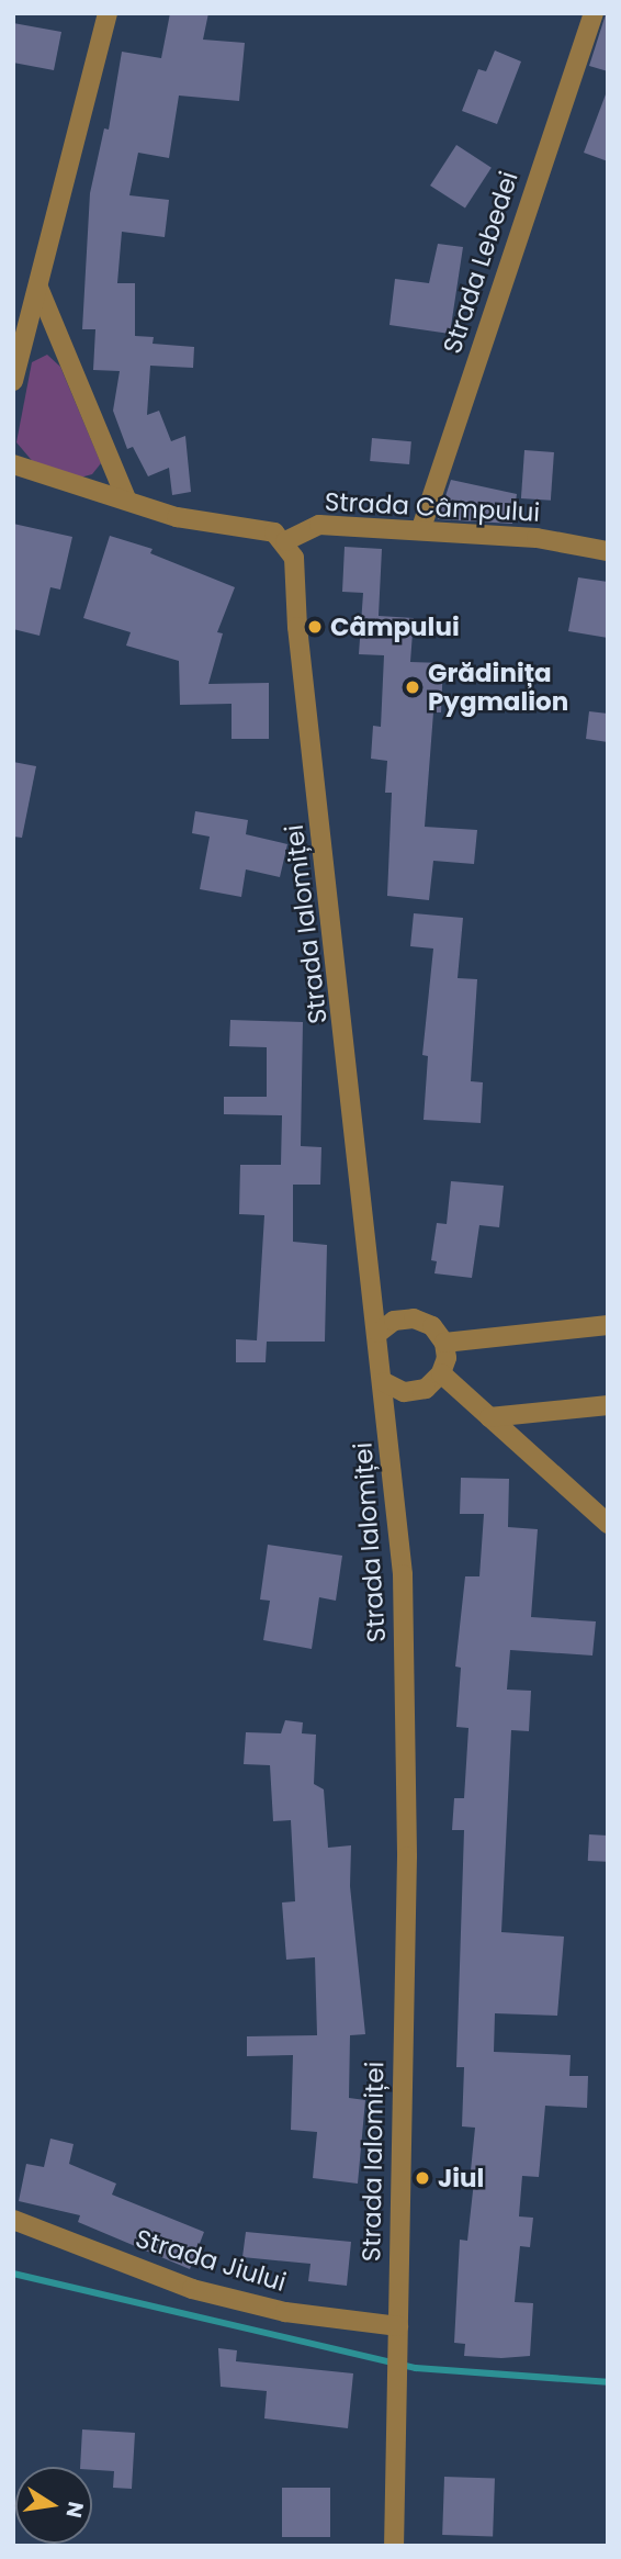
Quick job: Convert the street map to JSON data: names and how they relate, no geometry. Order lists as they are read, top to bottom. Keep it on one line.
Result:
{"streets":{"street":["Strada Lebedei","Strada Câmpului","Strada Ialomiței","Strada Jiului"]},"crossings":[["Strada Lebedei","Strada Câmpului"],["Strada Câmpului","Strada Ialomiței"],["Strada Ialomiței","Strada Jiului"]],"places":["Câmpului","Grădinița Pygmalion","Jiul"],"north":"right"}
